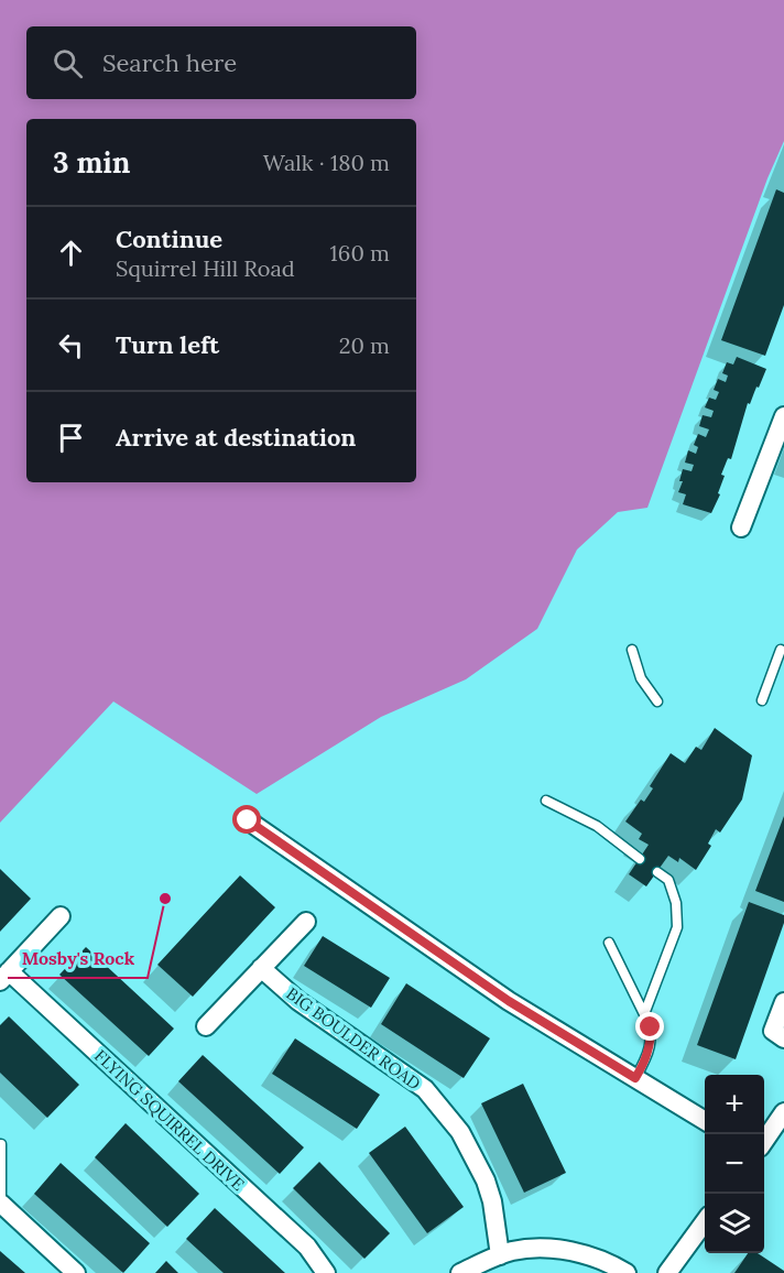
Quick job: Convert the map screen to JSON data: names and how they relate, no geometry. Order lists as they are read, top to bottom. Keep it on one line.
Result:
{"streets":{"street":["BIG BOULDER ROAD","FLYING SQUIRREL DRIVE"]},"places":["Mosby's Rock"],"page":{"search":"Search here","heading":["3 min","Walk · 180 m"],"list":[["Continue","Squirrel Hill Road","160 m"],["Turn left","20 m"],"Arrive at destination"],"map_buttons":["+","−"]}}
